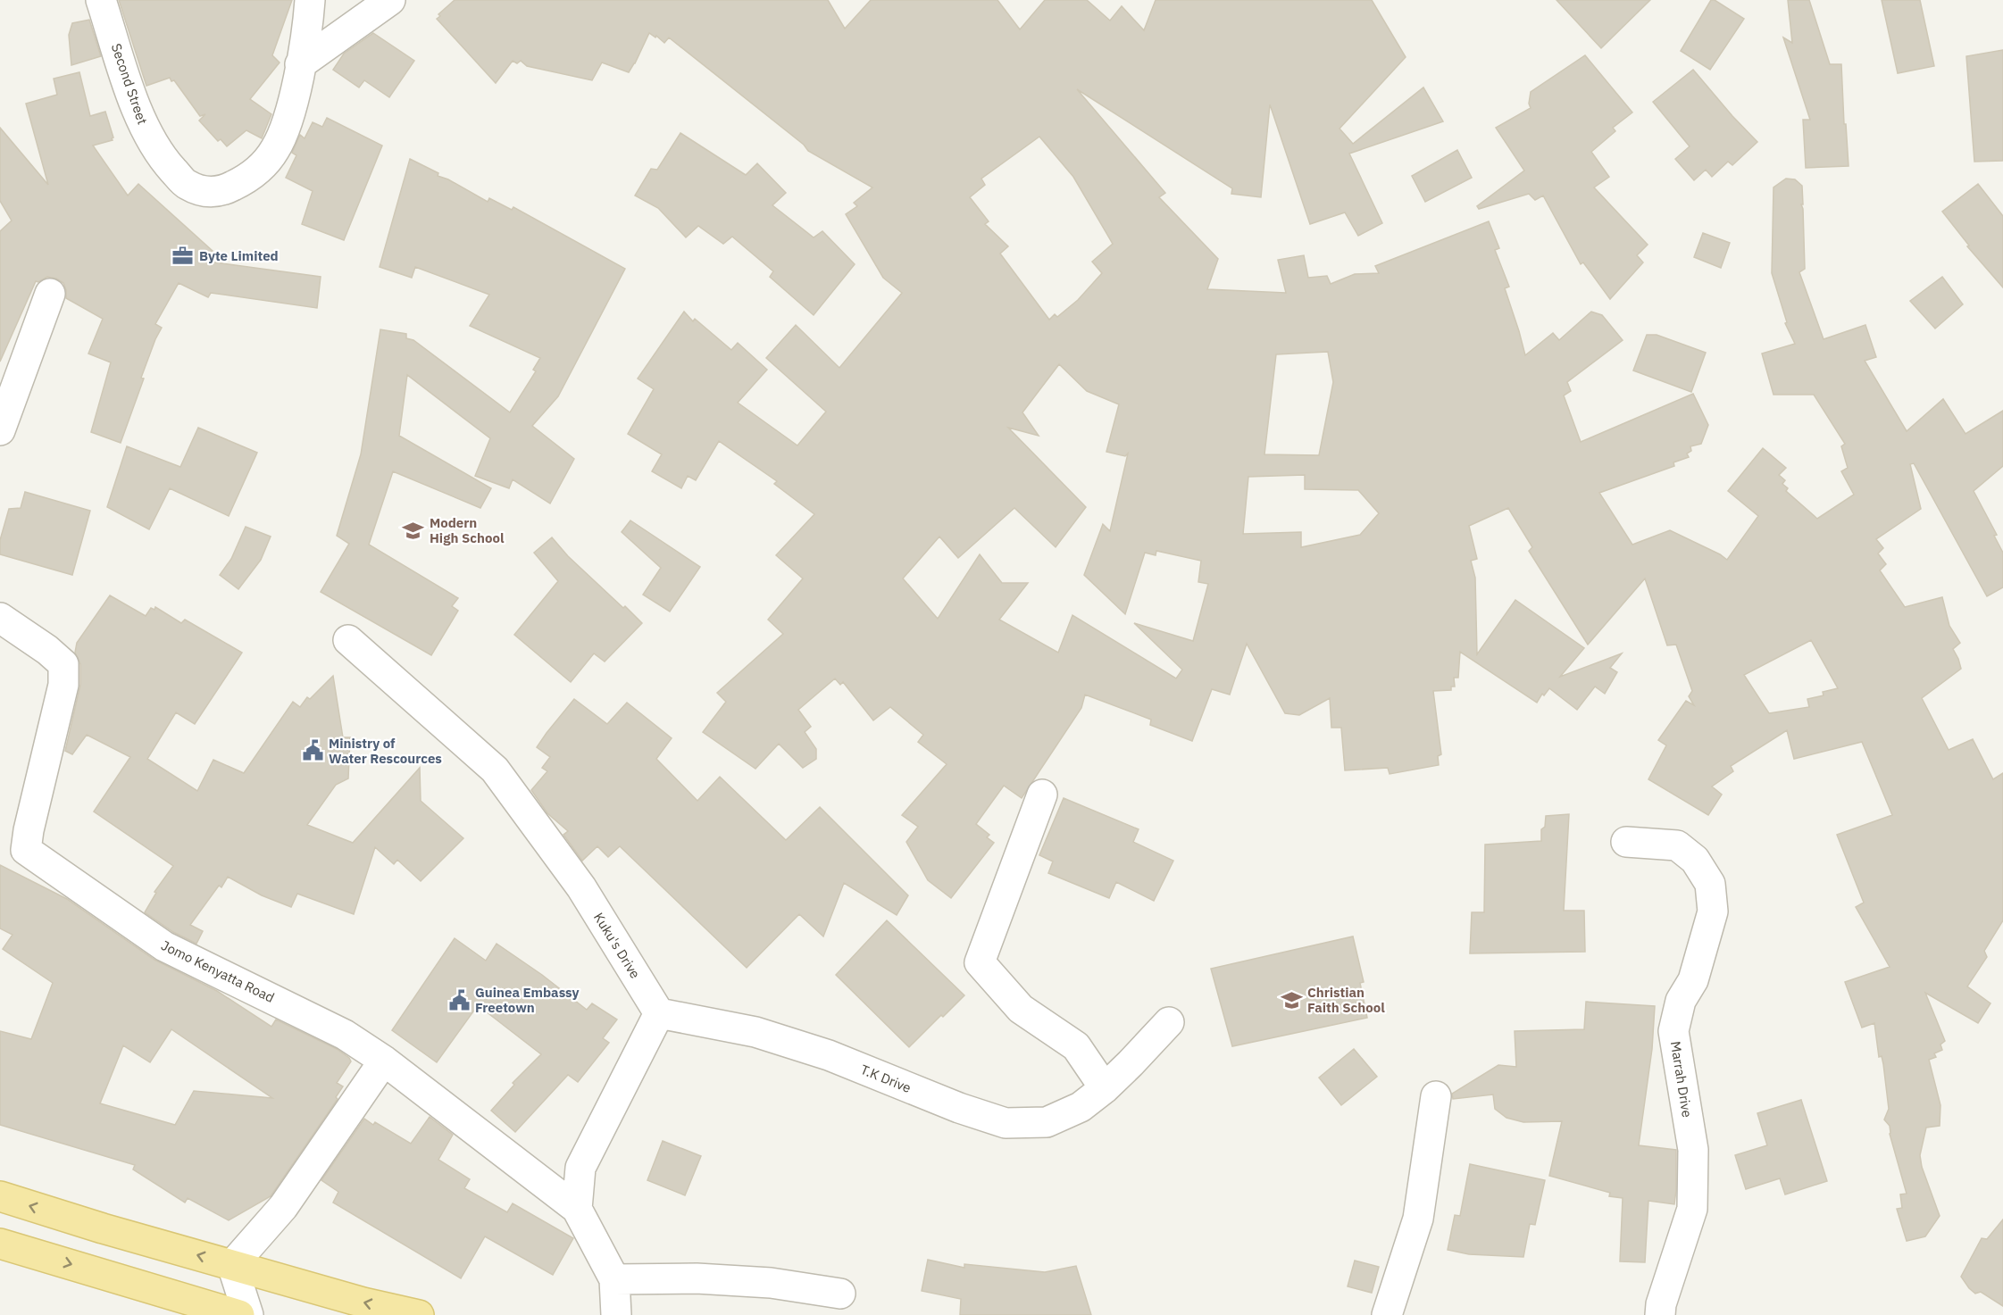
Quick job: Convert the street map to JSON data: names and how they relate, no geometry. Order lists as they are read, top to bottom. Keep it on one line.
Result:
{"streets":{"street":["Second Street","Kuku's Drive","Jomo Kenyatta Road","T.K Drive","Marrah Drive"]},"crossings":[["Kuku's Drive","T.K Drive"]],"places":{"office":["Byte Limited"],"school or university":["Modern High School","Christian Faith School"],"public building":["Ministry of Water Rescources","Guinea Embassy Freetown"]}}
